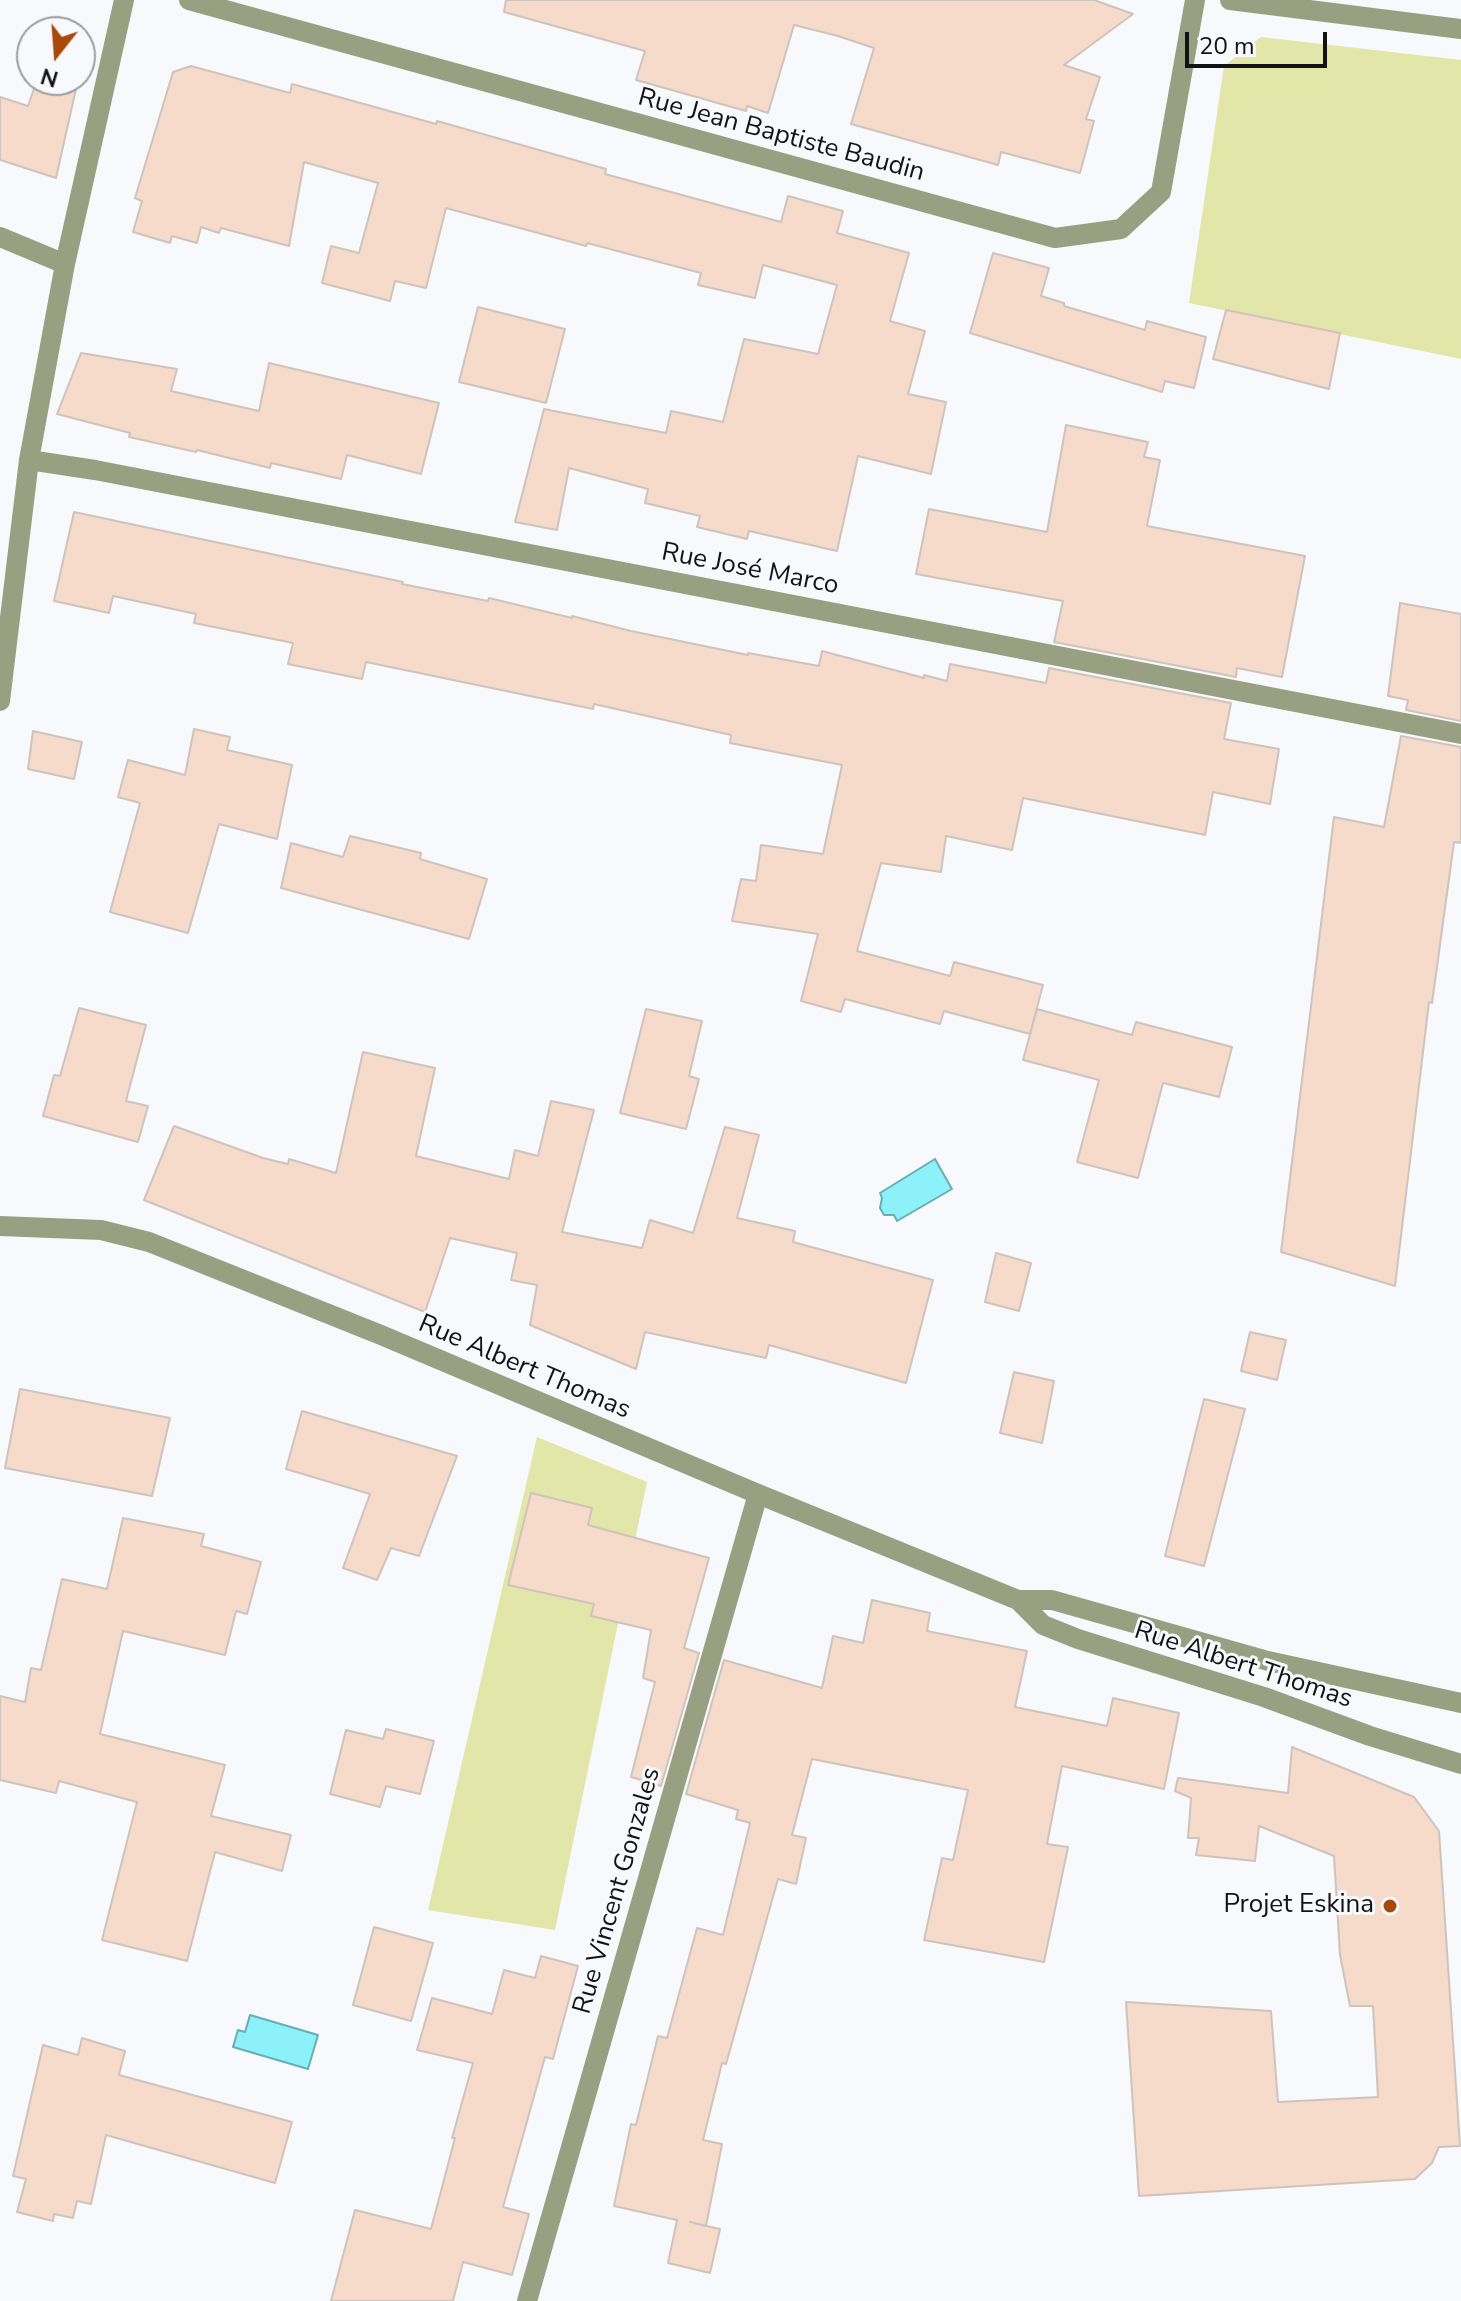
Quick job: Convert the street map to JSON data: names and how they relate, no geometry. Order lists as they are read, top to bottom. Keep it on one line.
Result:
{"streets":{"street":["Rue Jean Baptiste Baudin","Rue José Marco","Rue Albert Thomas","Rue Vincent Gonzales"]},"crossings":[["Rue Albert Thomas","Rue Vincent Gonzales"]],"places":["Projet Eskina"],"scale_bar":"20 m","north":"bottom"}
